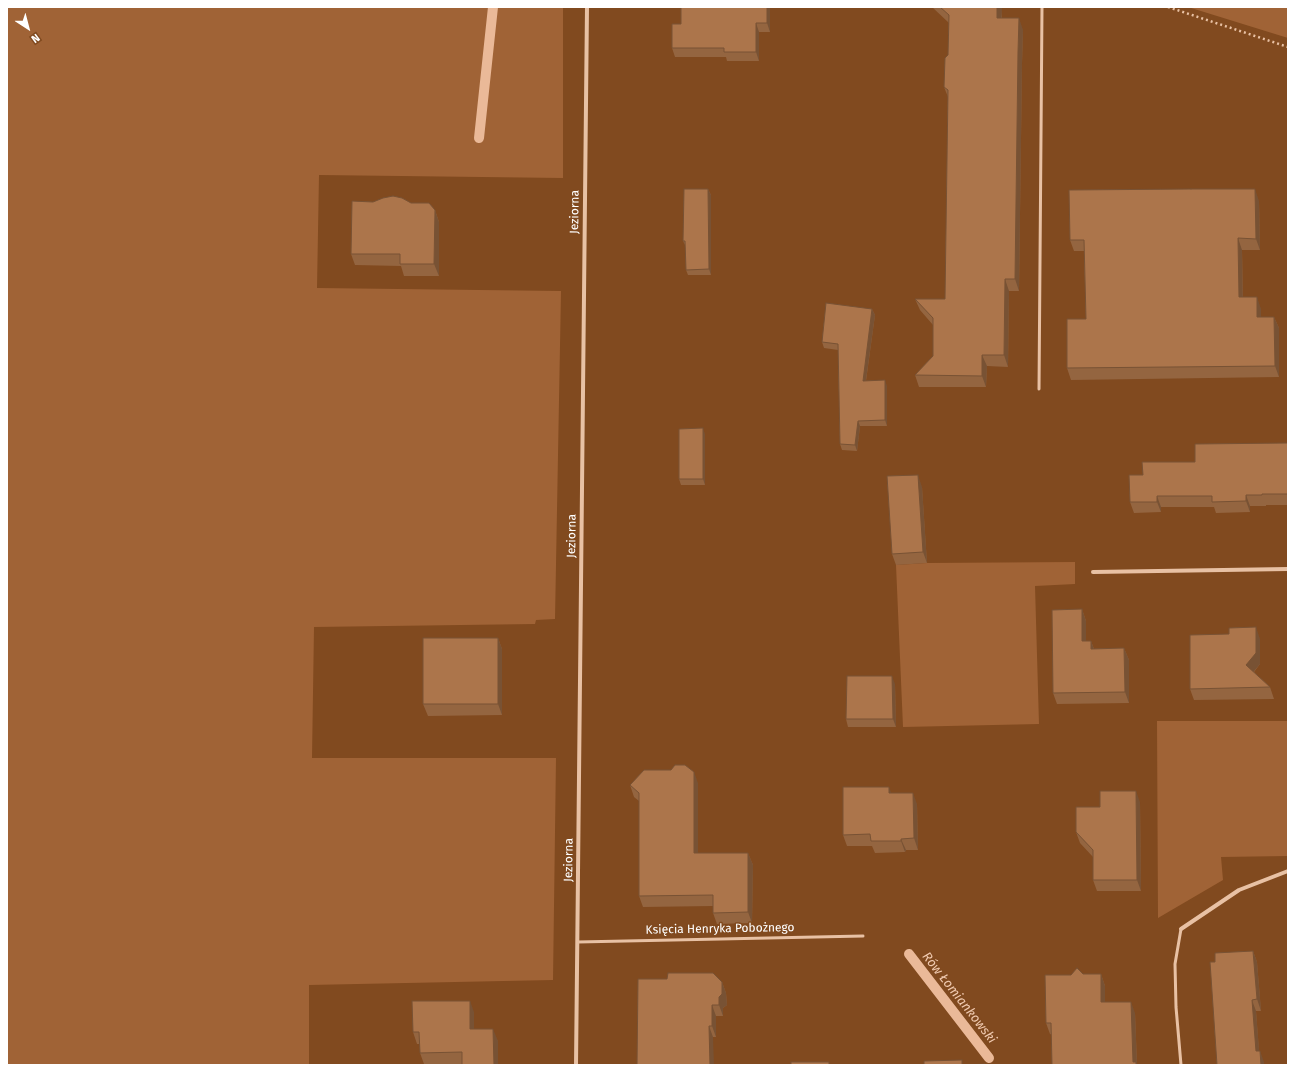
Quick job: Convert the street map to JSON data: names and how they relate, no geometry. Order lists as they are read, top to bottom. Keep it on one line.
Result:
{"streets":{"street":["Jeziorna"],"lane":["Księcia Henryka Pobożnego"]},"crossings":[["Jeziorna","Księcia Henryka Pobożnego"]],"water":["Rów Łomiankowski"],"north":"bottom right"}
